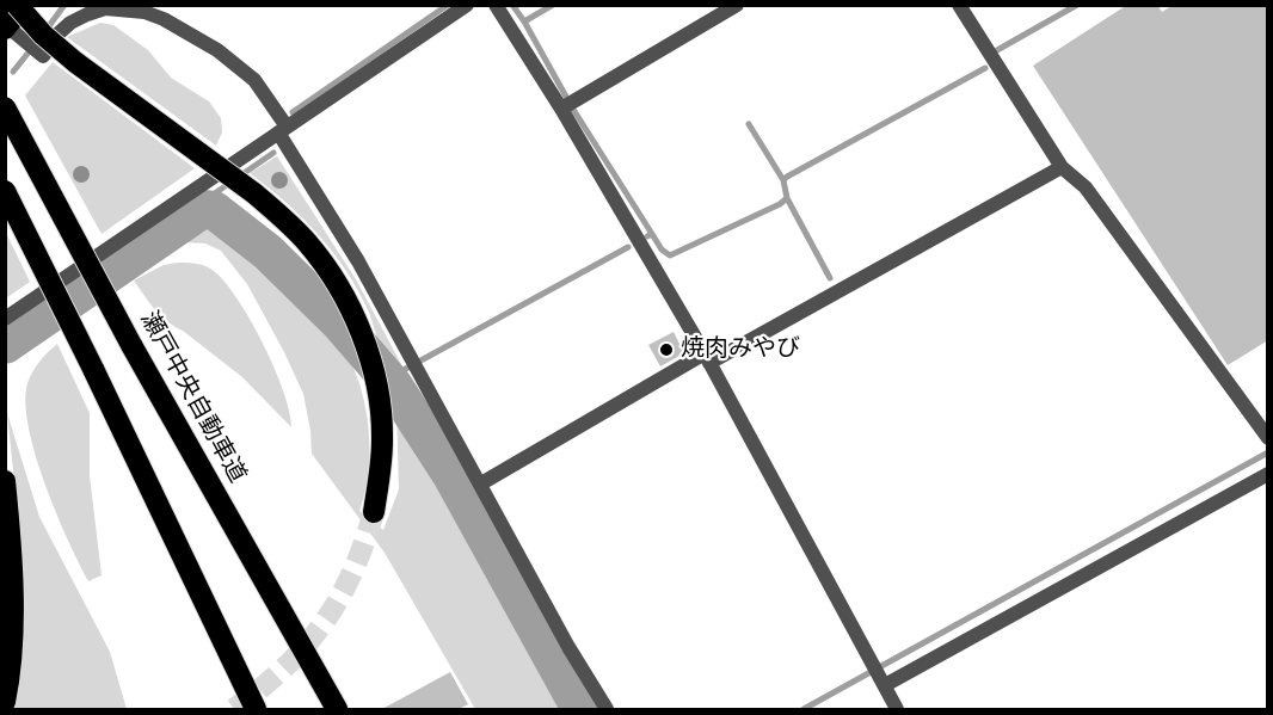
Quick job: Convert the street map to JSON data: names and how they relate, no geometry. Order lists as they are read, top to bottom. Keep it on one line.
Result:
{"streets":{"highway":["瀬戸中央自動車道"]},"places":["焼肉みやび"]}
